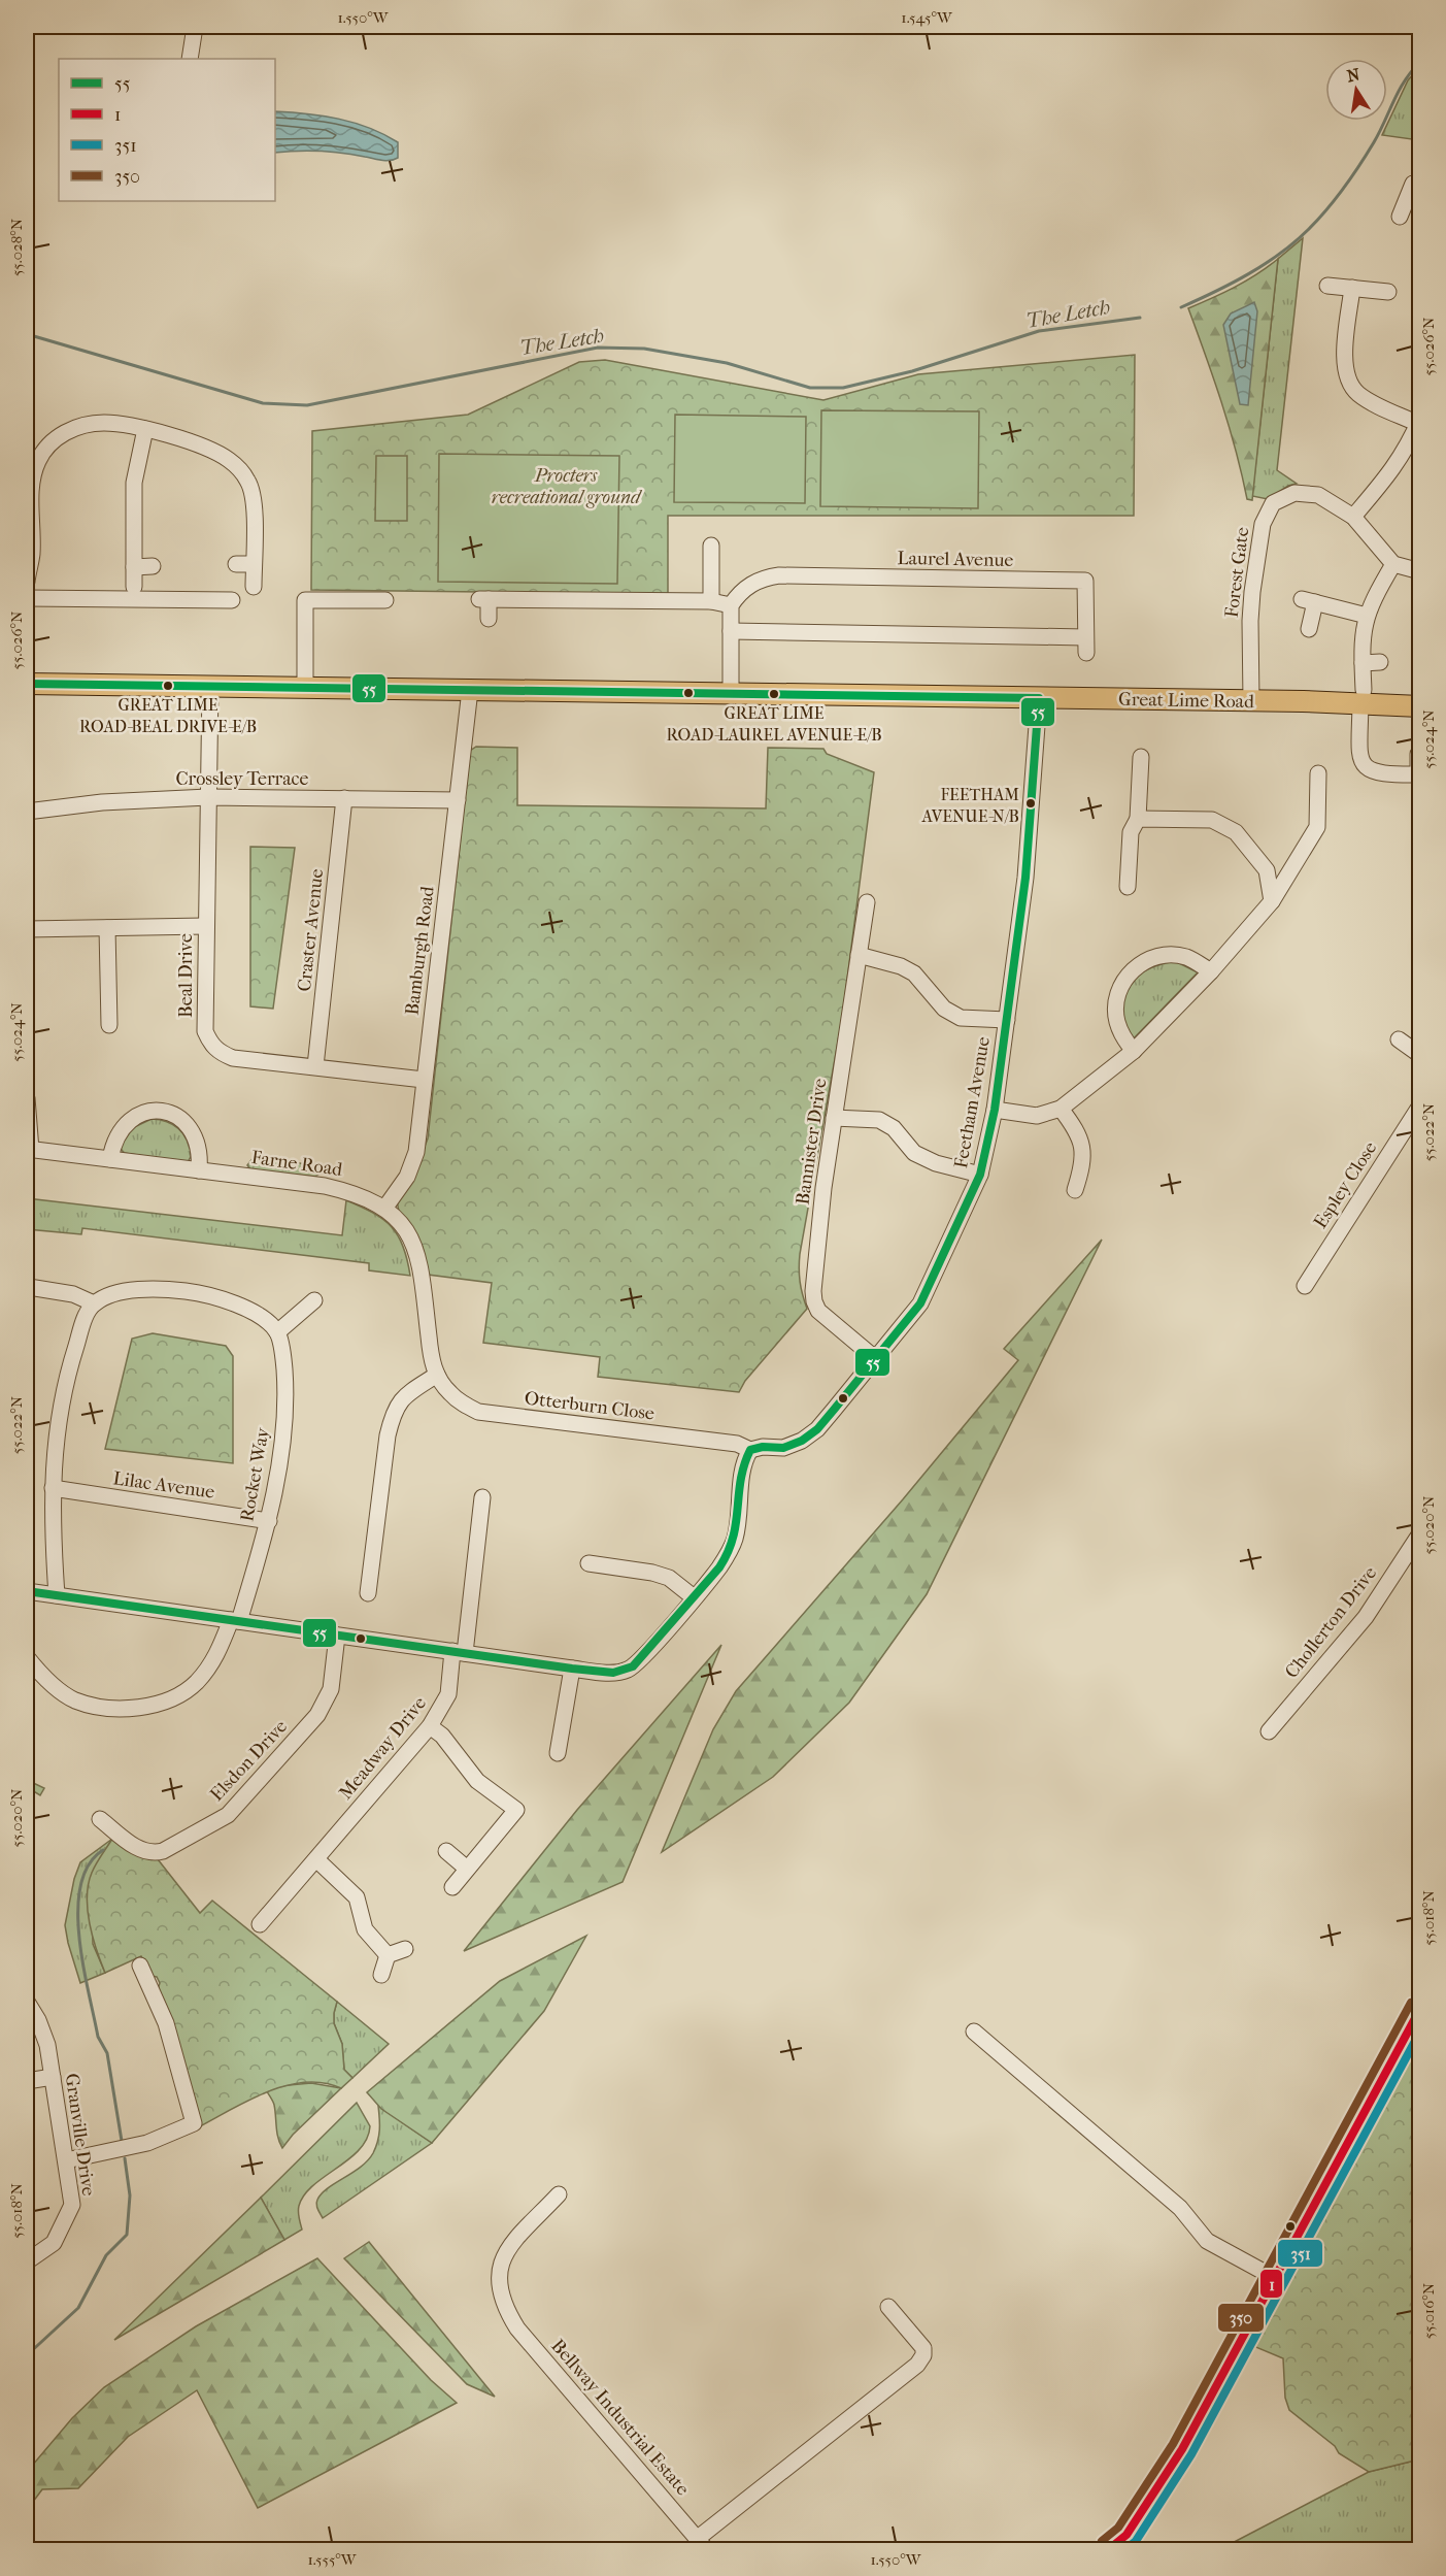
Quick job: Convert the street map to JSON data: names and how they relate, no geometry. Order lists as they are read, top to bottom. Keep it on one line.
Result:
{"streets":{"main road":["Great Lime Road"],"street":["Laurel Avenue","Forest Gate","Crossley Terrace","Craster Avenue","Bamburgh Road","Beal Drive","Feetham Avenue","Bannister Drive","Farne Road","Espley Close","Otterburn Close","Rocket Way","Lilac Avenue","Chollerton Drive","Meadway Drive","Elsdon Drive","Granville Drive","Bellway Industrial Estate"]},"crossings":[["Forest Gate","Great Lime Road"],["Great Lime Road","Bamburgh Road"],["Great Lime Road","Beal Drive"],["Great Lime Road","Feetham Avenue"],["Crossley Terrace","Craster Avenue"],["Crossley Terrace","Bamburgh Road"],["Crossley Terrace","Beal Drive"],["Craster Avenue","Beal Drive"],["Bamburgh Road","Beal Drive"],["Bamburgh Road","Farne Road"],["Bamburgh Road","Otterburn Close"],["Feetham Avenue","Bannister Drive"],["Feetham Avenue","Otterburn Close"],["Farne Road","Otterburn Close"],["Rocket Way","Lilac Avenue"]],"water":["The Letch"],"parks":["Procters recreational ground"],"places":["GREAT LIME ROAD-BEAL DRIVE-E/B","GREAT LIME ROAD-LAUREL AVENUE-E/B","FEETHAM AVENUE-N/B"],"lines":["transit line 55","transit line 350","transit line 1","transit line 351"],"legend":["55","1","351","350"],"north":"top","coordinates":["1.550°W","1.545°W","55.028°N","55.026°N","55.024°N","55.022°N","55.020°N","55.018°N","55.016°N","1.555°W"]}
